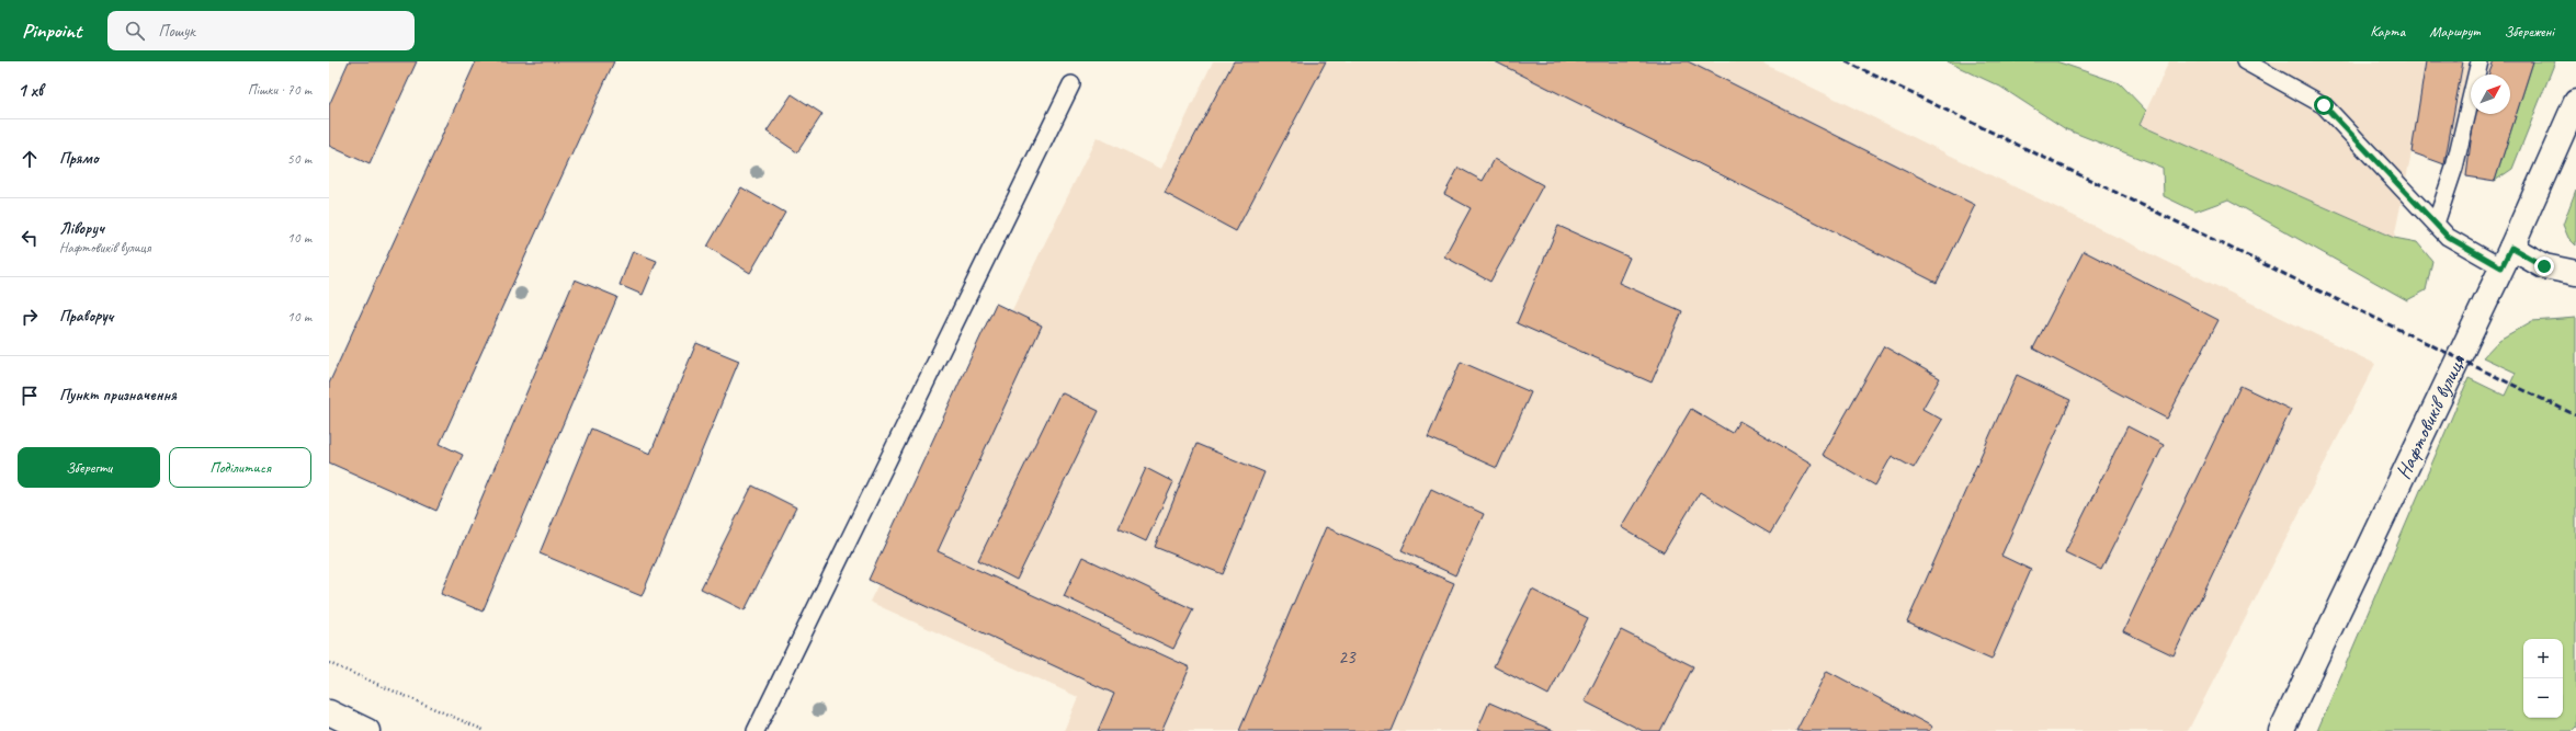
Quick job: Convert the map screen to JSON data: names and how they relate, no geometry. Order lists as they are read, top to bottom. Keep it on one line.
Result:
{"streets":{"street":["Нафтовиків вулиця"]},"house_numbers":["23"],"north":"top right","page":{"header":"Pinpoint","search":"Пошук","nav":["Карта","Маршрут","Збережені"],"heading":["1 хв","Пішки · 70 m"],"list":[["Прямо","50 m"],["Ліворуч","Нафтовиків вулиця","10 m"],["Праворуч","10 m"],"Пункт призначення"],"buttons":["Зберегти","Поділитися"],"map_buttons":["+","−"]}}
